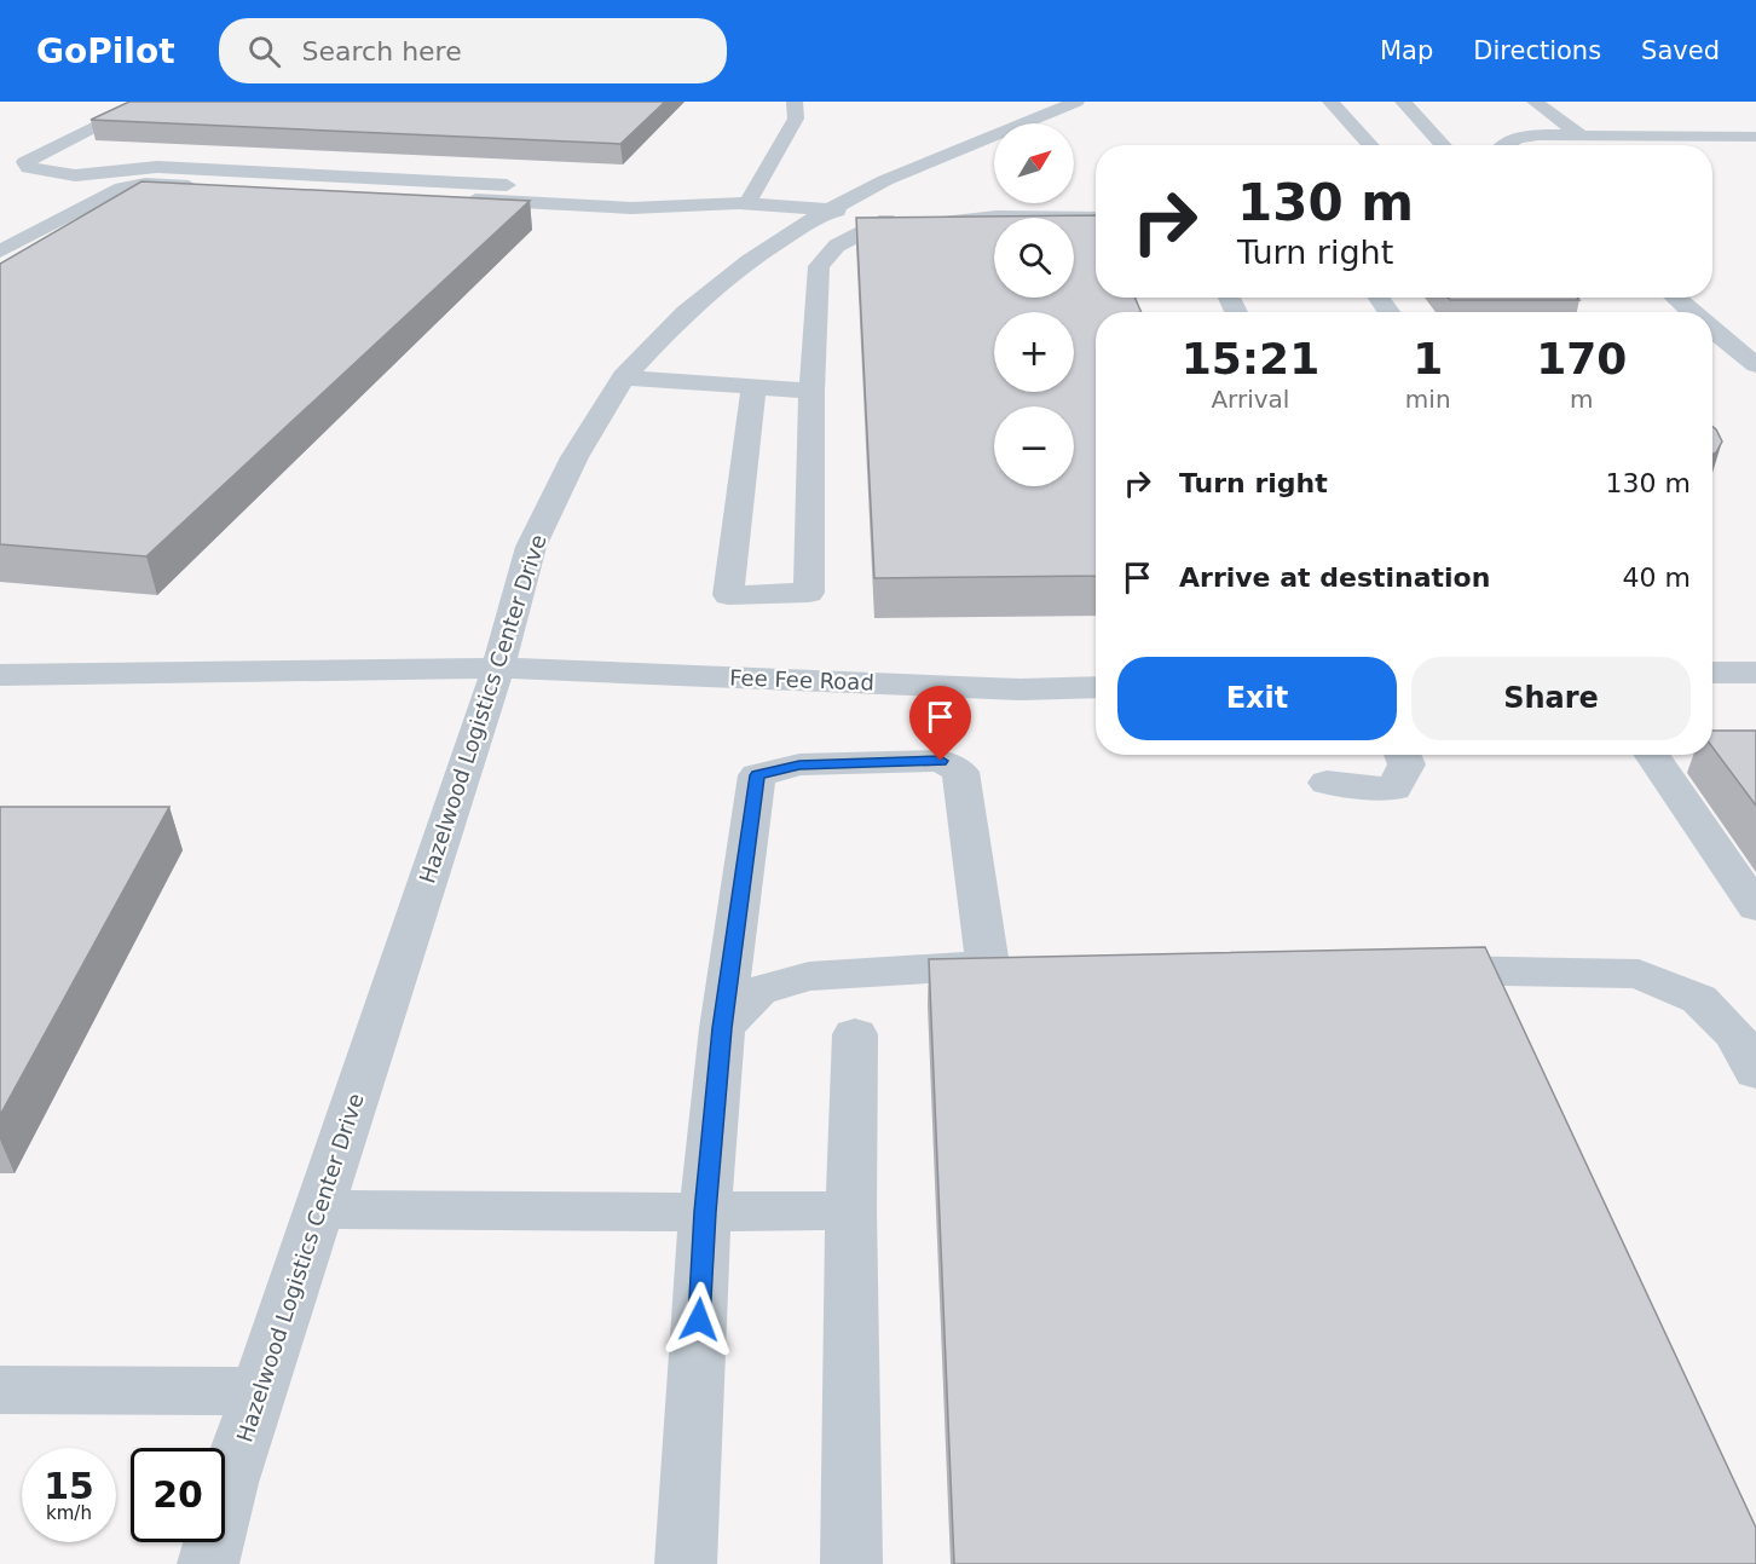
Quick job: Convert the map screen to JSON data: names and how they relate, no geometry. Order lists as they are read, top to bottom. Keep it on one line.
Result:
{"streets":{"street":["Fee Fee Road","Hazelwood Logistics Center Drive"]},"crossings":[["Fee Fee Road","Hazelwood Logistics Center Drive"]],"north":"top right","page":{"header":"GoPilot","search":"Search here","nav":["Map","Directions","Saved"],"map_buttons":["+","−"],"turn":["130 m","Turn right"],"eta":["15:21","Arrival","1","min","170","m"],"list":[{"name":"Turn right","value":"130 m"},{"name":"Arrive at destination","value":"40 m"}],"buttons":["Exit","Share"],"speed":"15 km/h","limit":"20"}}
